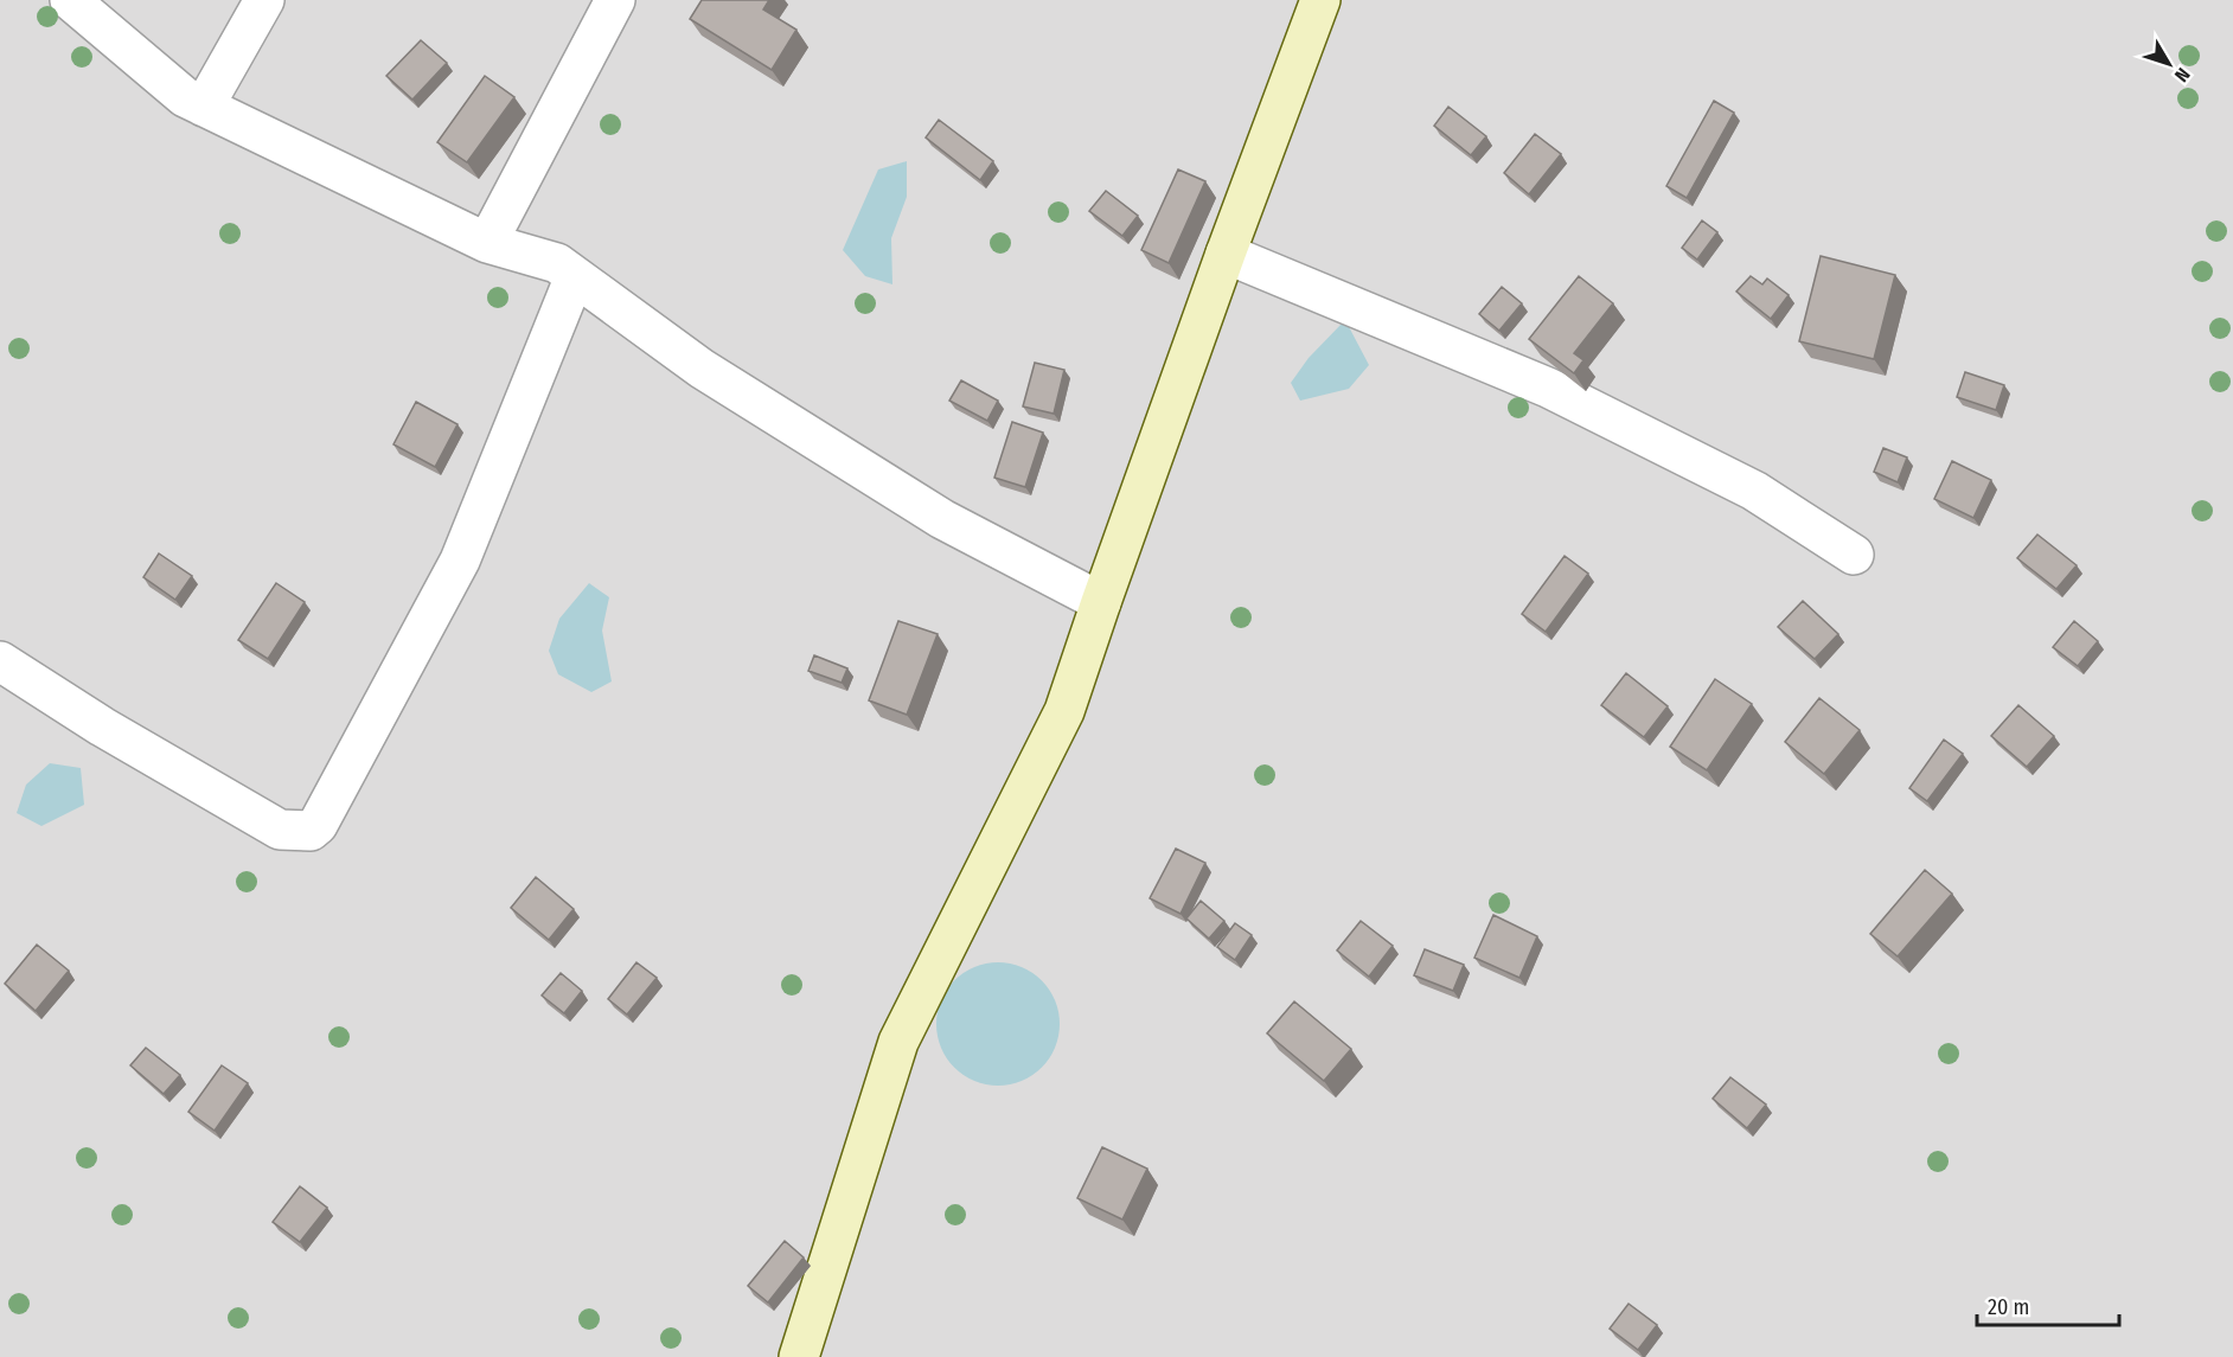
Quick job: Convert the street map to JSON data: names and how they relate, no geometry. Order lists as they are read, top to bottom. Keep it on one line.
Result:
{"scale_bar":"20 m","north":"bottom right"}
